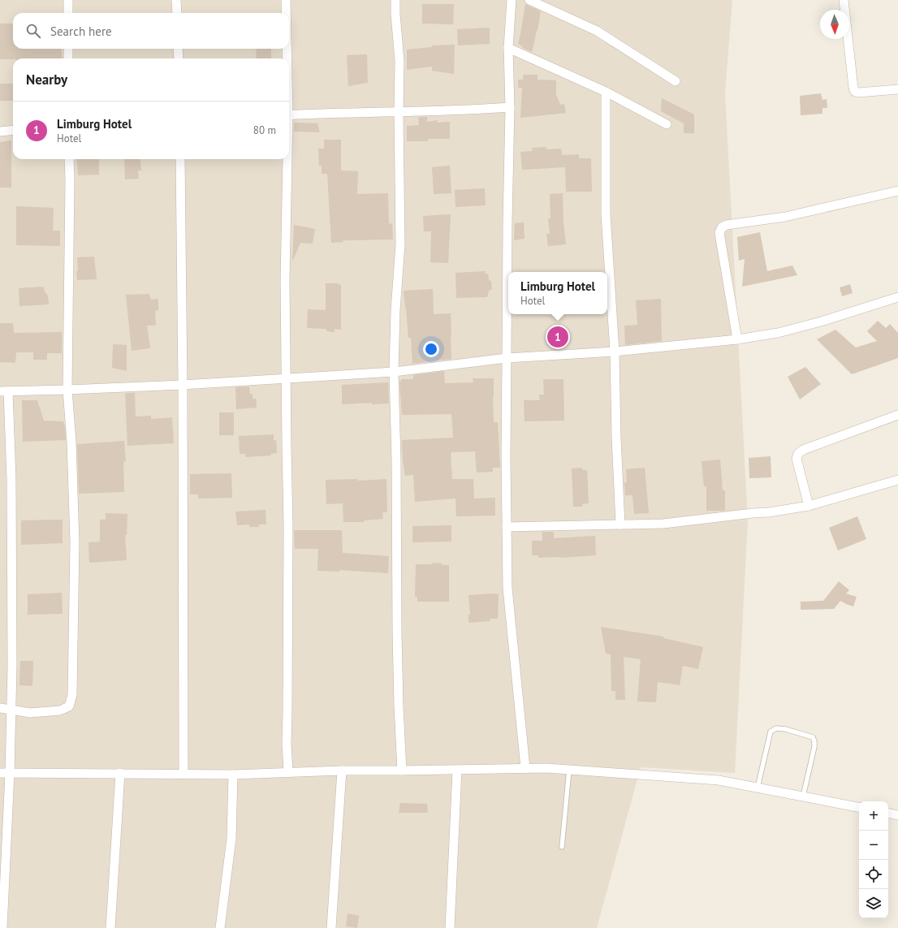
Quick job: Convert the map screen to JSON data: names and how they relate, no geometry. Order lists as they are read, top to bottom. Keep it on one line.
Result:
{"north":"bottom","page":{"search":"Search here","heading":"Nearby","list":[{"mark":"1","name":"Limburg Hotel","note":"Hotel","value":"80 m"}],"popup":["Limburg Hotel","Hotel"],"pins":"1","map_buttons":["+","−"]}}
